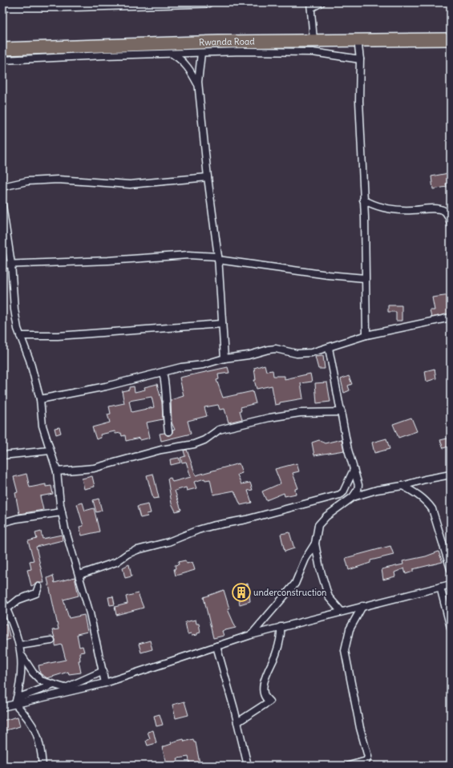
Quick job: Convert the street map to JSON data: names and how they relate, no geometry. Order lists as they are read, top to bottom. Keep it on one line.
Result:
{"streets":{"highway":["Rwanda Road"]},"places":{"building":["underconstruction"]}}
